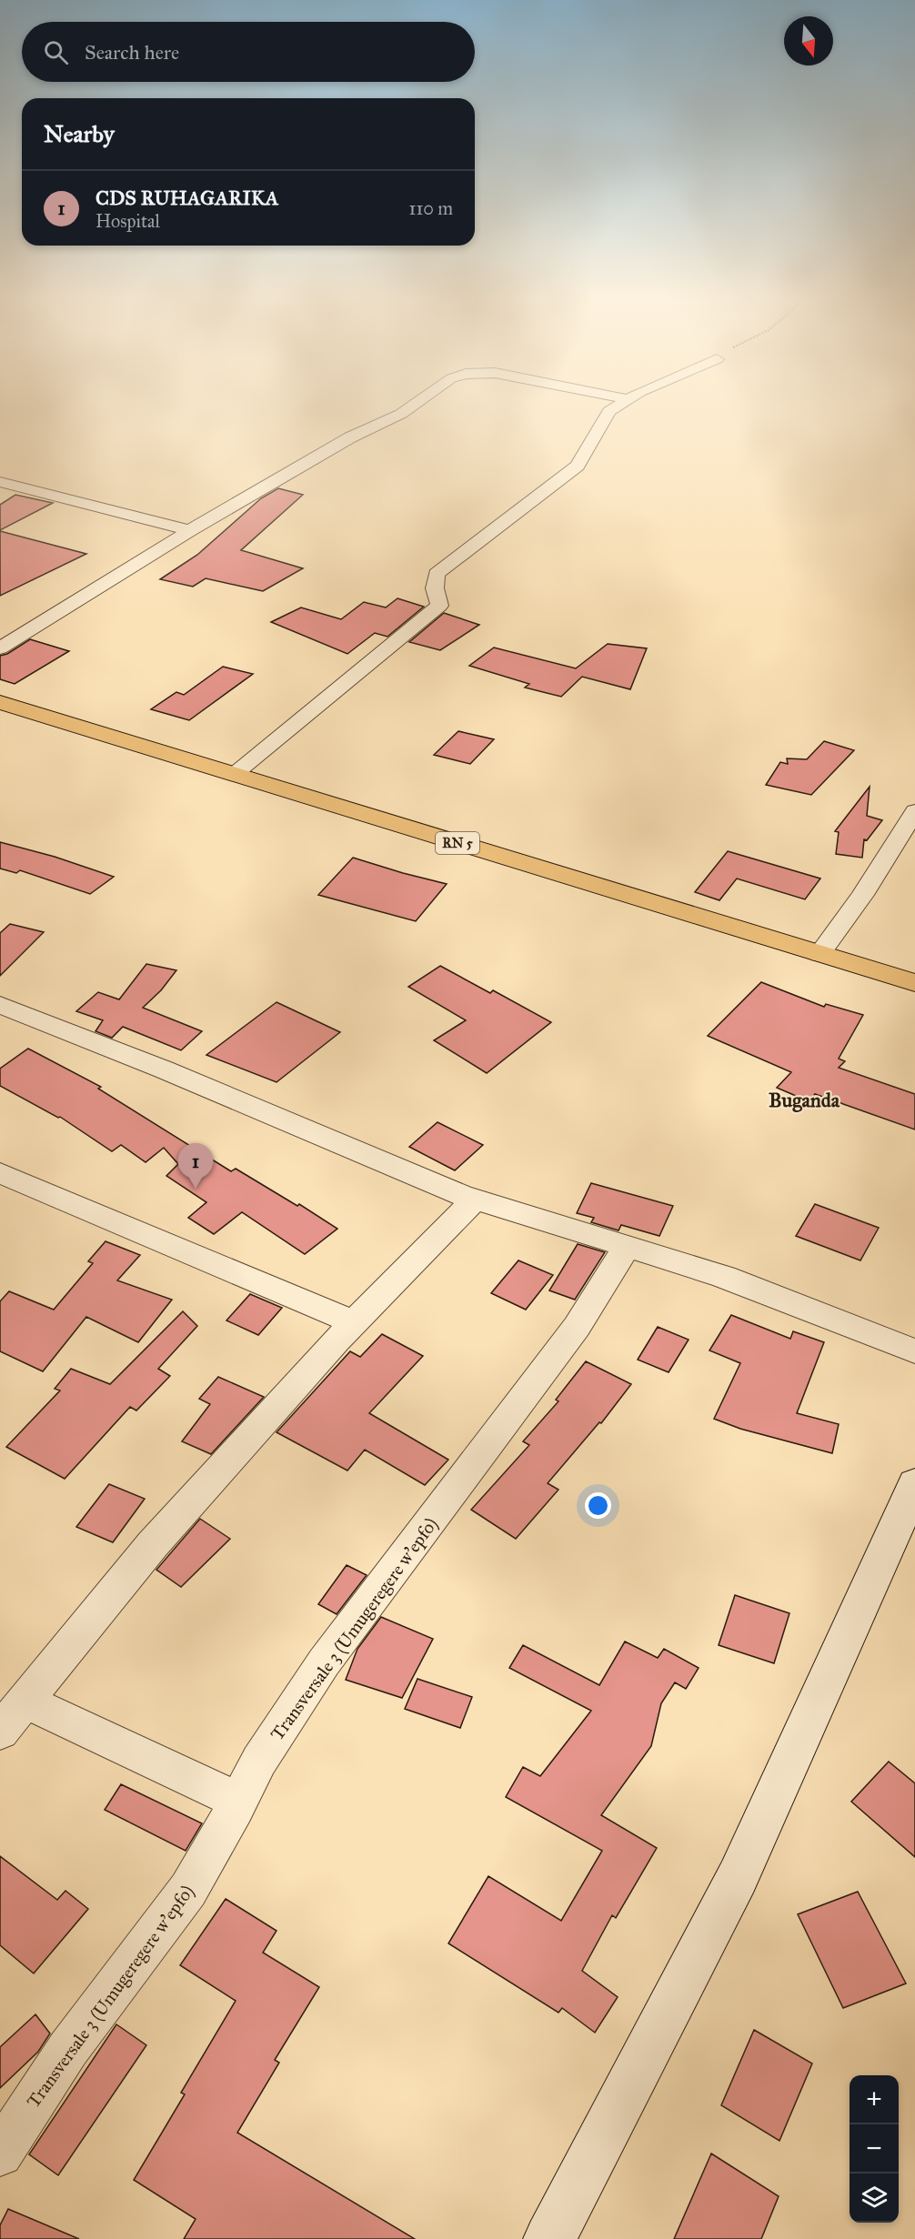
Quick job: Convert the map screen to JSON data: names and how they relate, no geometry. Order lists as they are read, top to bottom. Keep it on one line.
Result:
{"streets":{"main road":["RN 5"],"street":["Transversale 3 (Umugeregere w'epfo)"]},"districts":["Buganda"],"north":"bottom","page":{"search":"Search here","heading":"Nearby","list":[{"mark":"1","name":"CDS RUHAGARIKA","note":"Hospital","value":"110 m"}],"pins":"1","map_buttons":["+","−"]}}
